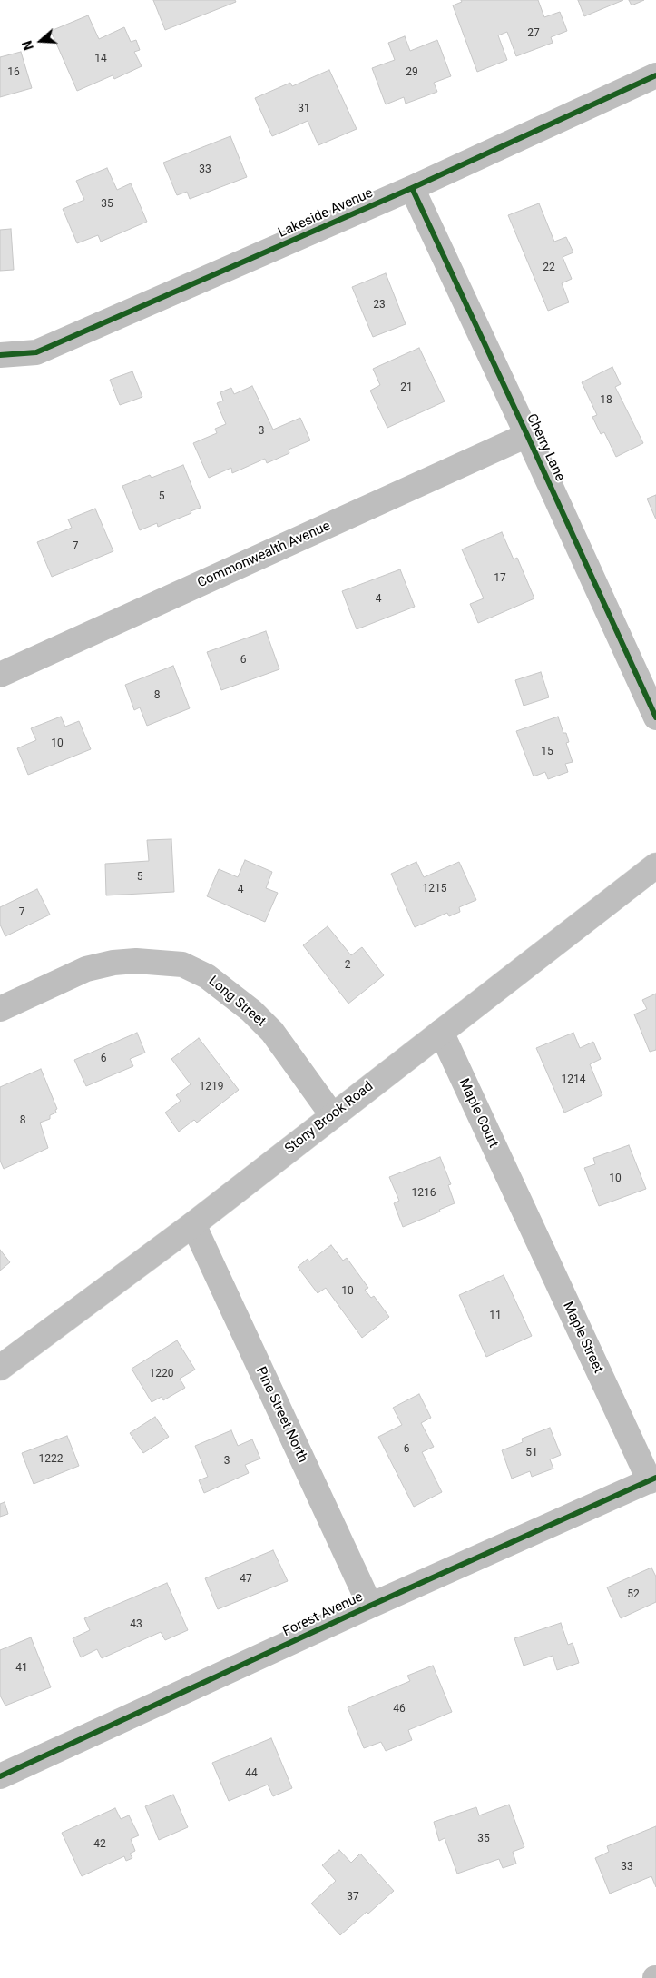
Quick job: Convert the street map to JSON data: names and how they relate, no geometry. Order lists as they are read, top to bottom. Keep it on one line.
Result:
{"streets":{"street":["Lakeside Avenue","Cherry Lane","Commonwealth Avenue","Long Street","Maple Court","Stony Brook Road","Maple Street","Pine Street North","Forest Avenue"]},"crossings":[["Lakeside Avenue","Cherry Lane"],["Cherry Lane","Commonwealth Avenue"],["Long Street","Stony Brook Road"],["Maple Court","Stony Brook Road"],["Maple Court","Maple Street"],["Stony Brook Road","Pine Street North"],["Maple Street","Forest Avenue"],["Pine Street North","Forest Avenue"]],"house_numbers":["27","14","16","29","31","33","35","22","23","21","18","3","5","7","17","4","6","8","10","15","5","1215","4","7","2","6","1214","1219","8","10","1216","10","11","1220","6","51","1222","3","47","52","43","41","46","44","35","42","33","37"],"north":"left"}
